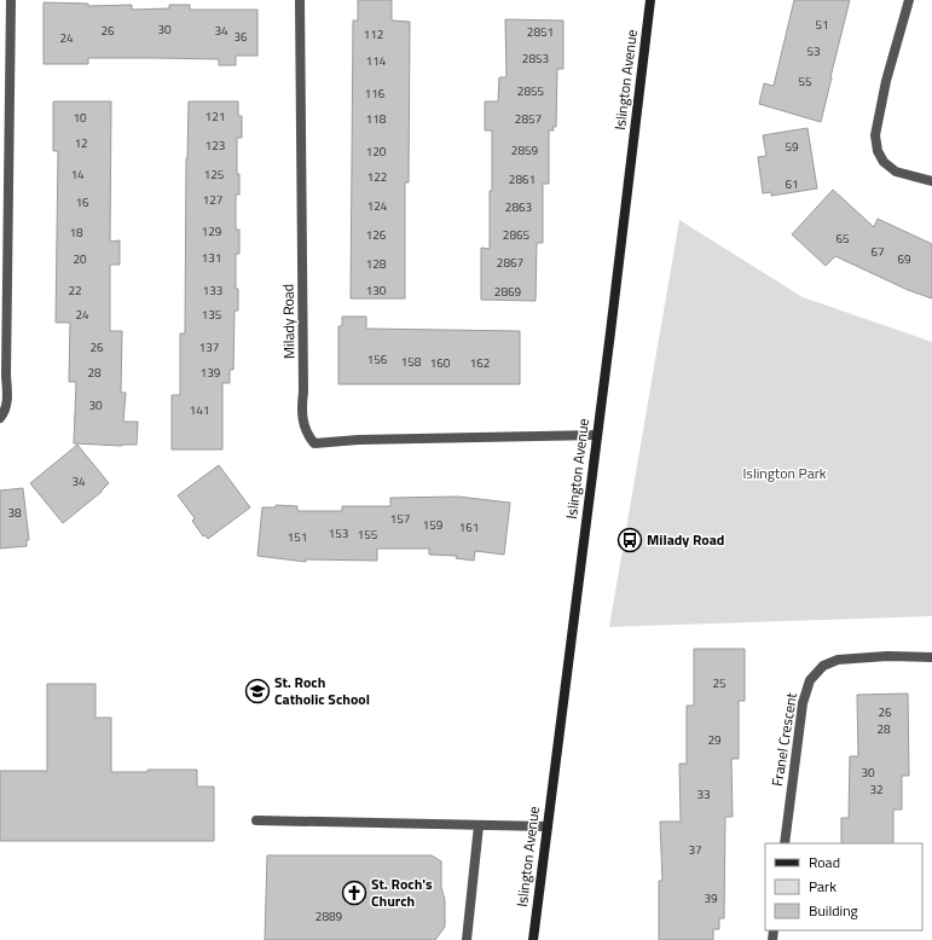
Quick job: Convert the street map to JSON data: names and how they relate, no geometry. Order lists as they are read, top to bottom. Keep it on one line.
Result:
{"streets":{"main road":["Islington Avenue"],"street":["Milady Road","Franel Crescent"]},"crossings":[["Islington Avenue","Milady Road"]],"parks":["Islington Park"],"places":{"bus stop":["Milady Road"],"school or university":["St. Roch Catholic School"],"church":["St. Roch's Church"]},"house_numbers":["51","30","26","34","2851","112","36","24","53","2853","114","55","2855","116","121","10","118","2857","12","123","59","2859","120","14","125","122","2861","61","127","16","124","2863","129","18","126","2865","65","67","131","20","69","2867","128","22","133","130","2869","24","135","26","137","156","158","160","162","28","139","30","141","34","38","157","159","161","153","155","151","25","26","28","29","30","32","33","37","39","2889"],"legend":["Road","Park","Building"]}
